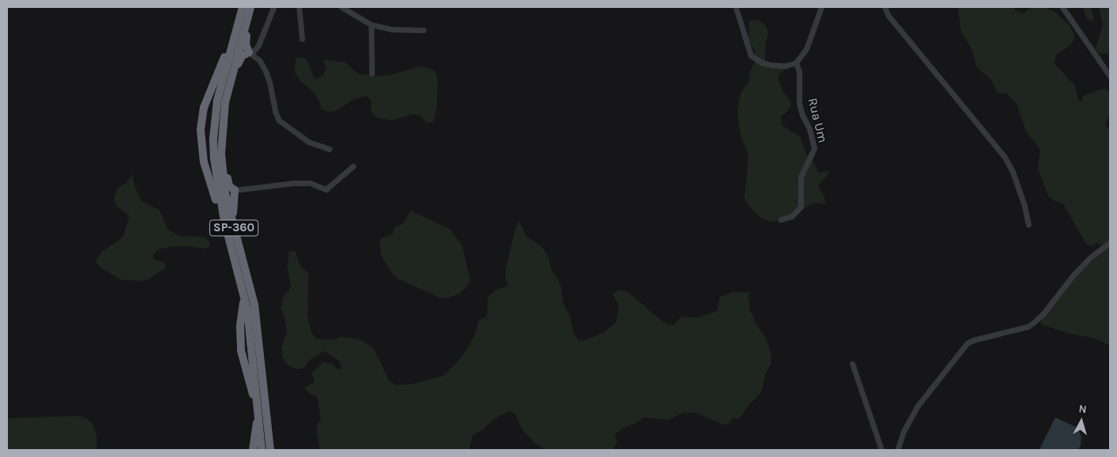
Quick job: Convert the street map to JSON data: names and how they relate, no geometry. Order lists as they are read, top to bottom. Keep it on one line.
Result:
{"streets":{"highway":["SP-360"],"street":["Rua Um"]},"north":"top"}
